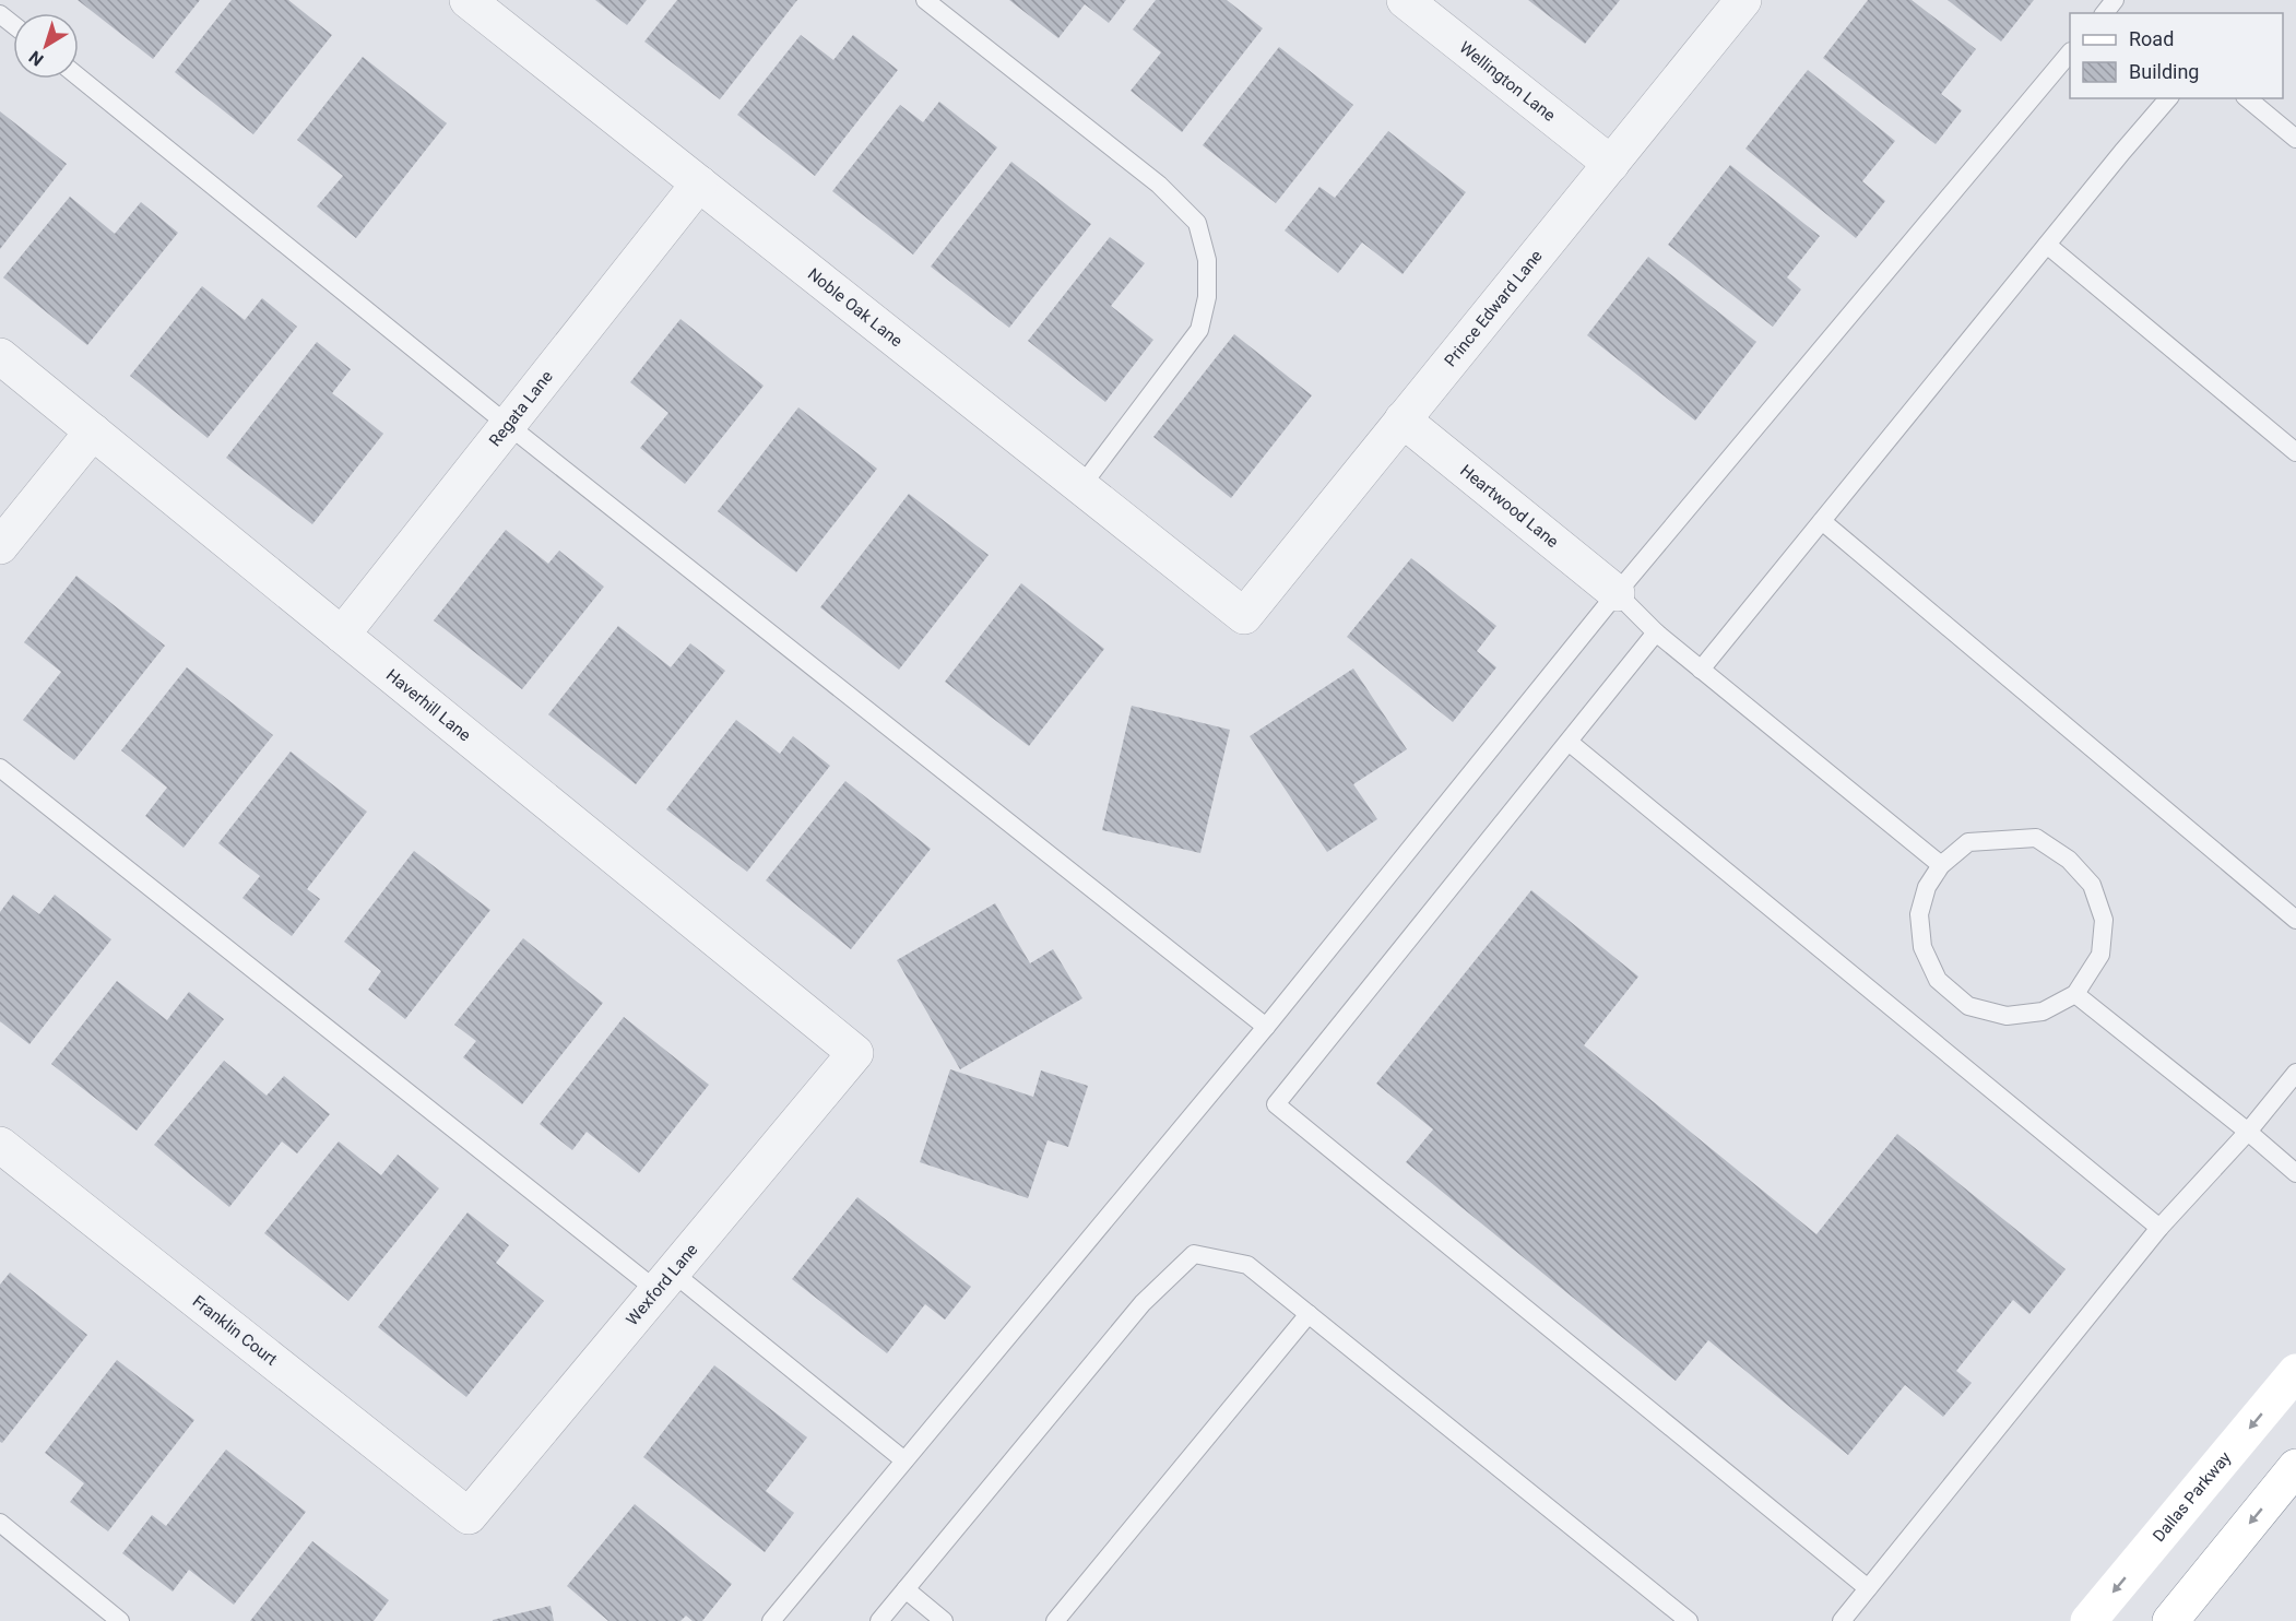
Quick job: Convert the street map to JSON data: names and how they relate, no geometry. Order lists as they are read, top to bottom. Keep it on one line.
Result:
{"streets":{"main road":["Dallas Parkway"],"street":["Wellington Lane","Noble Oak Lane","Prince Edward Lane","Regata Lane","Heartwood Lane","Haverhill Lane","Wexford Lane","Franklin Court"]},"crossings":[["Wellington Lane","Prince Edward Lane"],["Noble Oak Lane","Prince Edward Lane"],["Noble Oak Lane","Regata Lane"],["Prince Edward Lane","Heartwood Lane"],["Regata Lane","Haverhill Lane"],["Haverhill Lane","Wexford Lane"],["Wexford Lane","Franklin Court"]],"legend":["Road","Building"],"north":"bottom left"}
